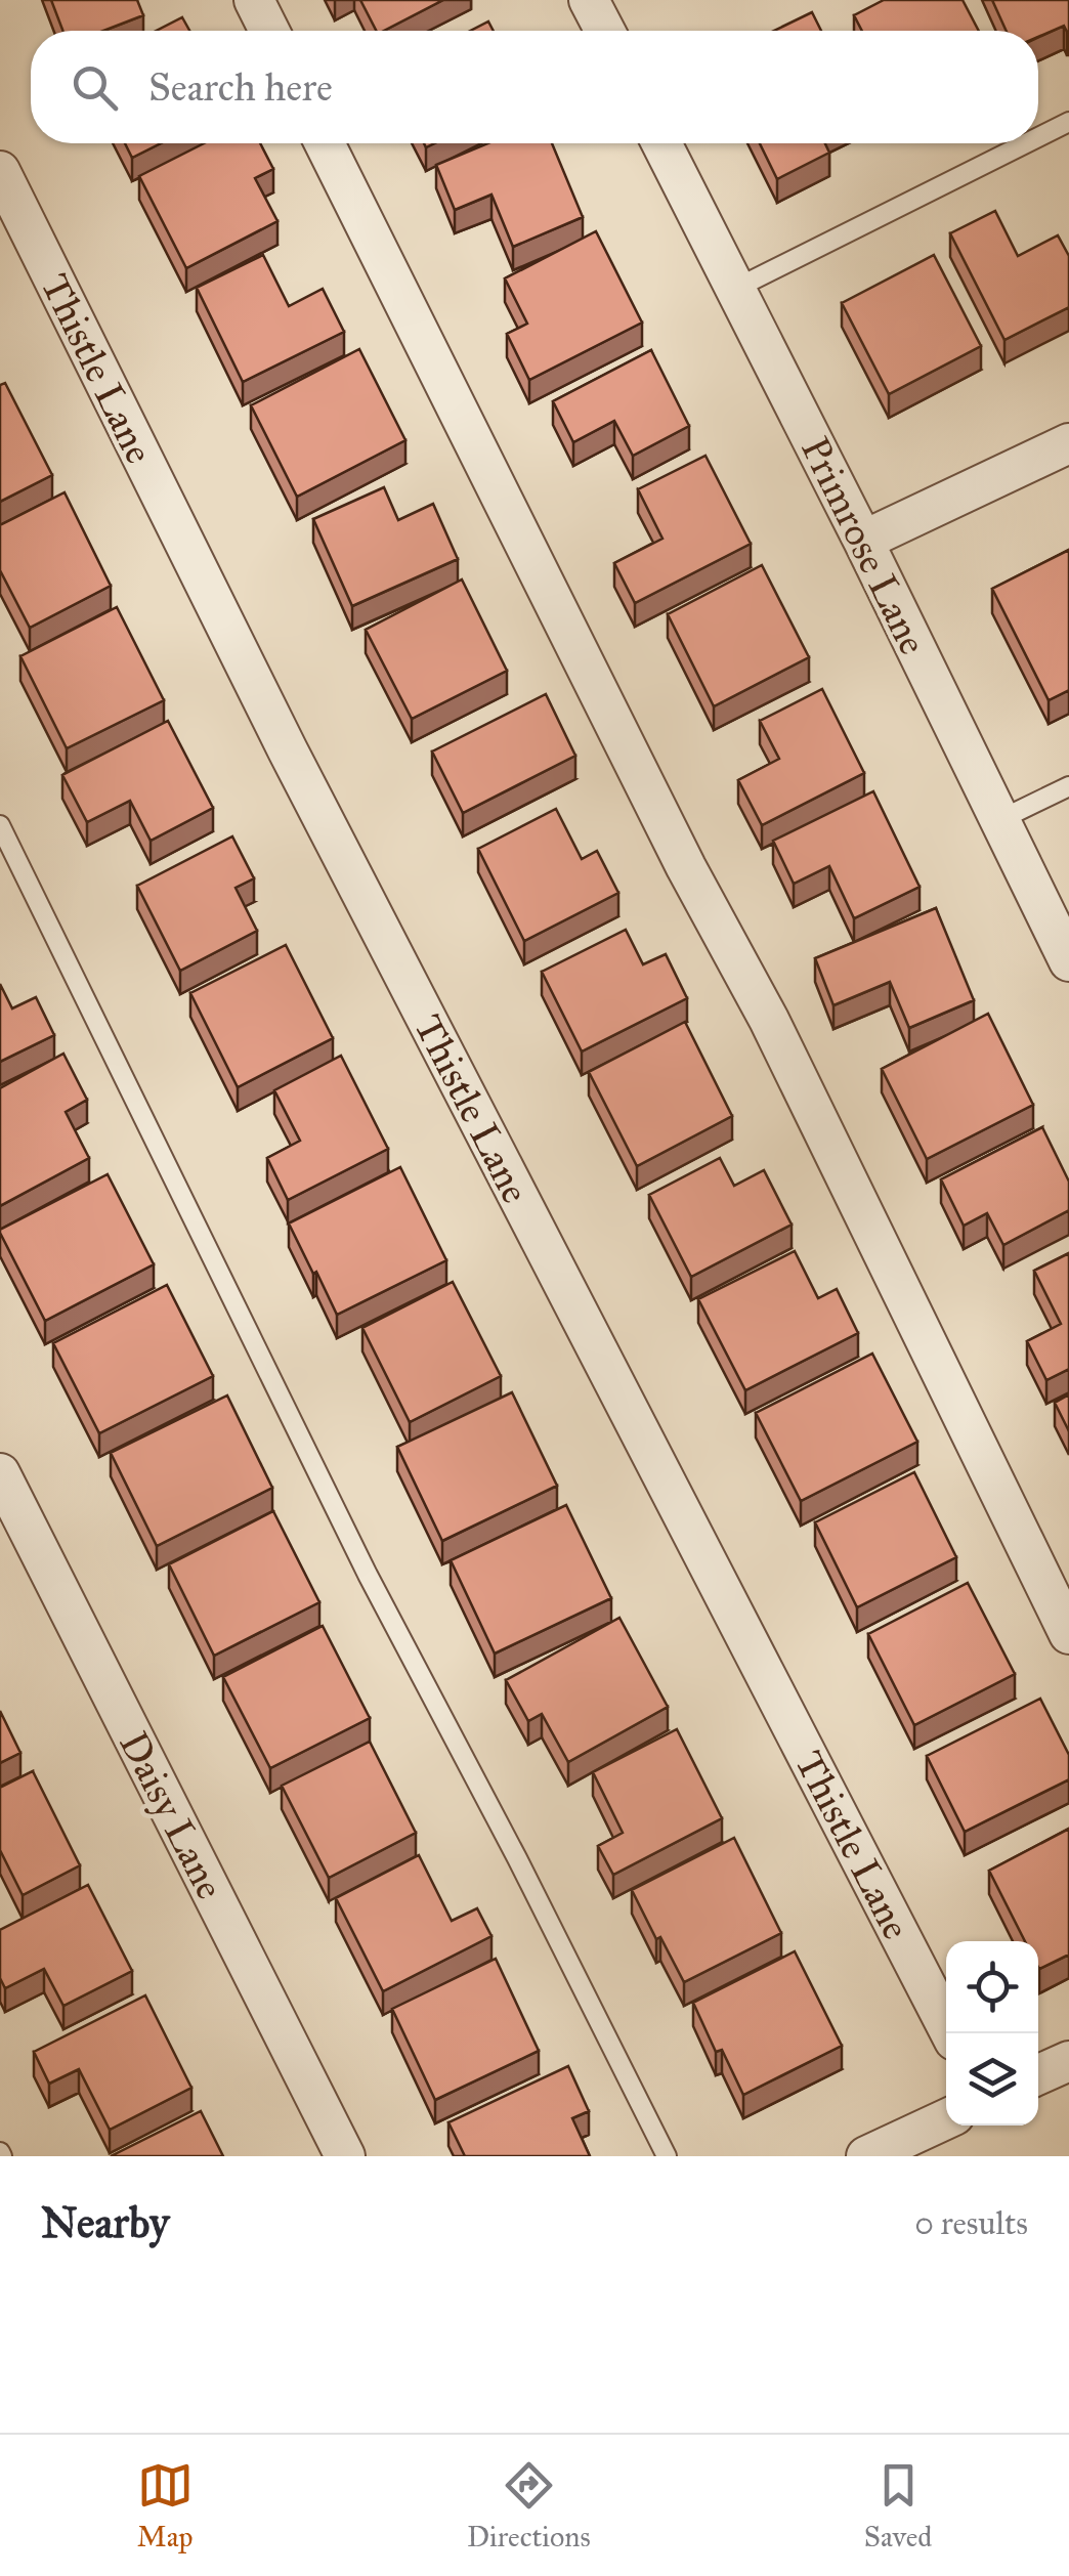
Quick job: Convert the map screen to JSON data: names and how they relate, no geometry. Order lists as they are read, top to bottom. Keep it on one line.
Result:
{"streets":{"street":["Thistle Lane","Primrose Lane","Daisy Lane"]},"page":{"search":"Search here","heading":["Nearby","0 results"],"nav":["Map","Directions","Saved"]}}
